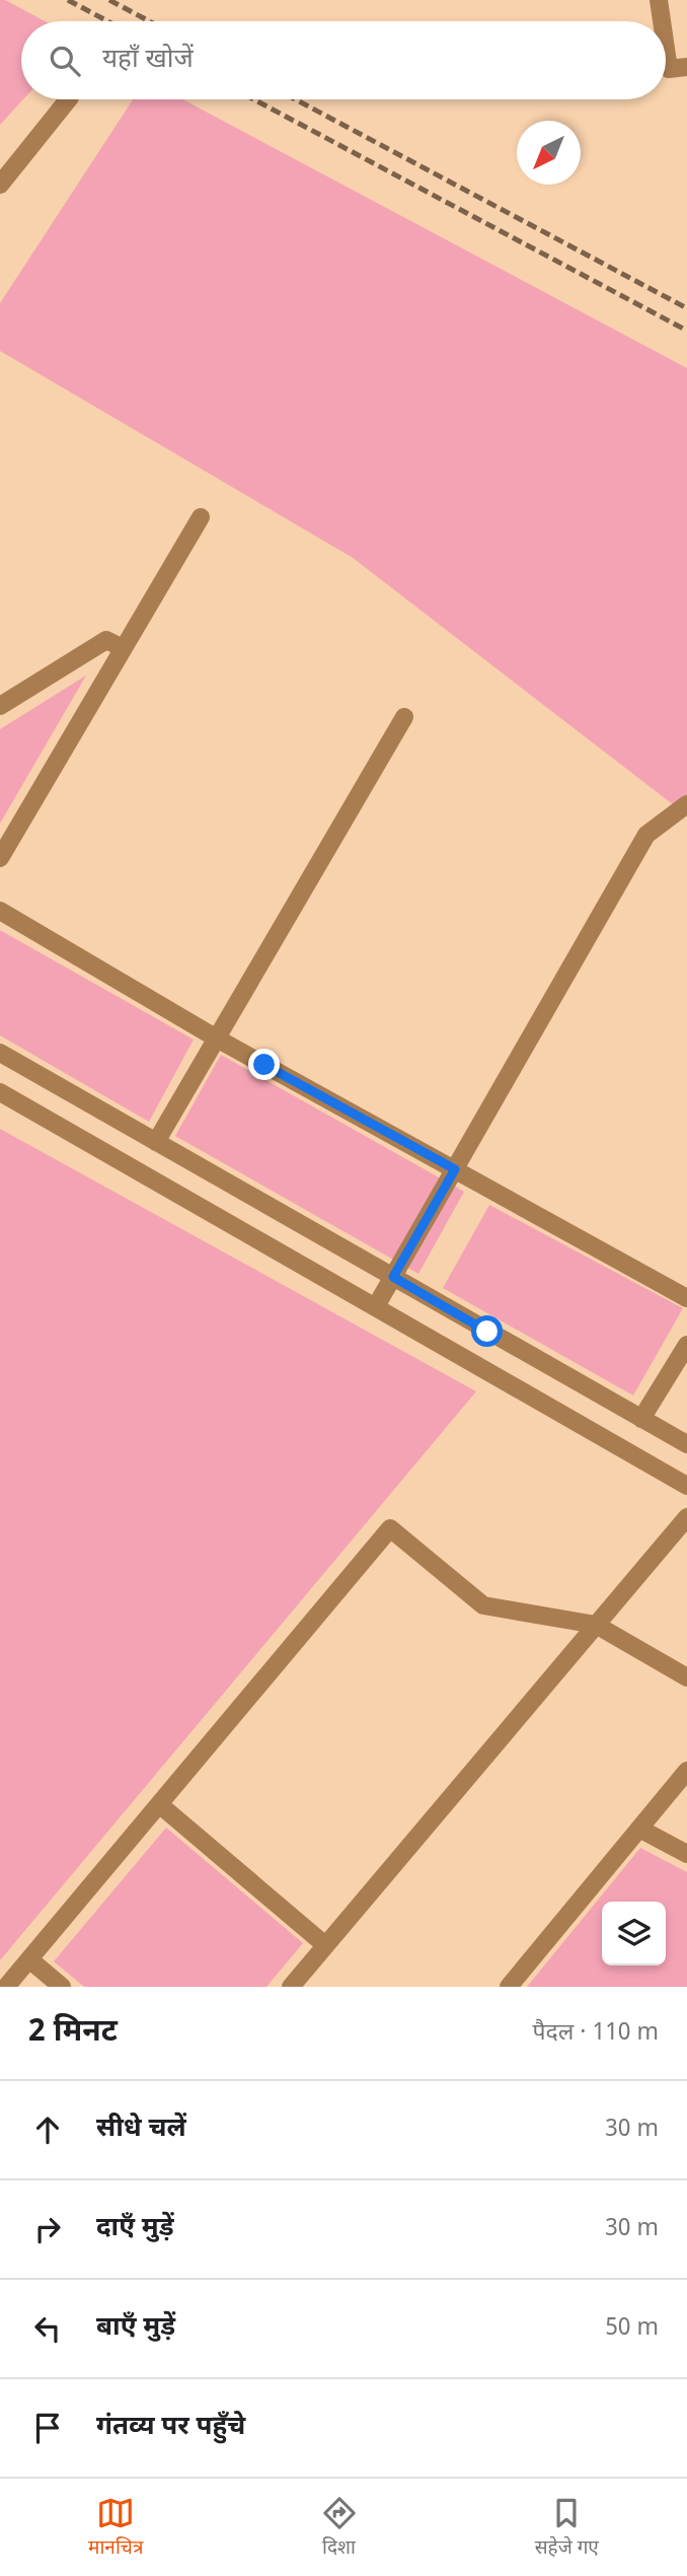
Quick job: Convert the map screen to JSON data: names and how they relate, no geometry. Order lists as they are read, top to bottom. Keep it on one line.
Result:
{"north":"bottom left","page":{"search":"यहाँ खोजें","heading":["2 मिनट","पैदल · 110 m"],"list":[["सीधे चलें","30 m"],["दाएँ मुड़ें","30 m"],["बाएँ मुड़ें","50 m"],"गंतव्य पर पहुँचे"],"nav":["मानचित्र","दिशा","सहेजे गए"]}}
